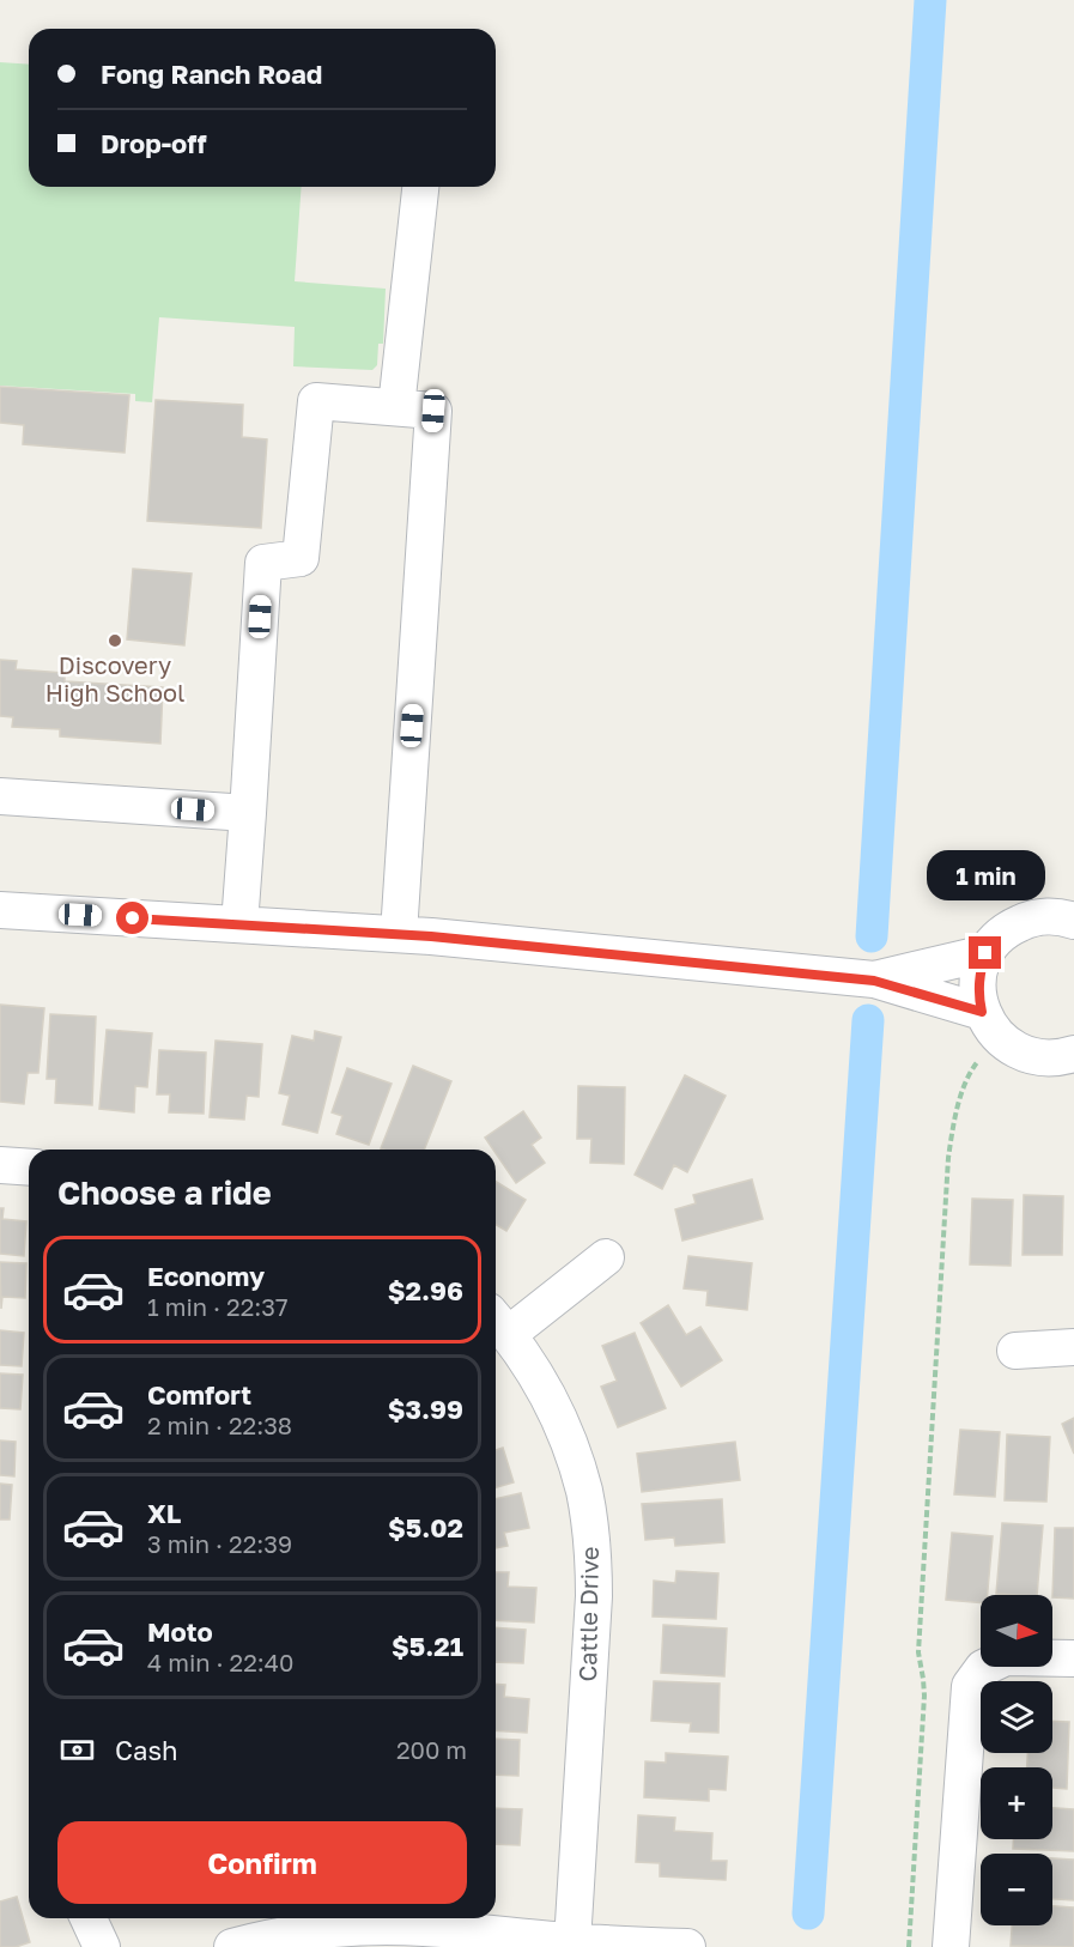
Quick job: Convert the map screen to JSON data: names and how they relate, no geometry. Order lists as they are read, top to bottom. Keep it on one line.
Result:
{"streets":{"street":["Cattle Drive"]},"places":["Discovery High School"],"north":"right","page":{"banner":["Fong Ranch Road","Drop-off"],"bubble":"1 min","heading":"Choose a ride","list":[{"name":"Economy","note":"1 min · 22:37","value":"$2.96"},{"name":"Comfort","note":"2 min · 22:38","value":"$3.99"},{"name":"XL","note":"3 min · 22:39","value":"$5.02"},{"name":"Moto","note":"4 min · 22:40","value":"$5.21"}],"map_buttons":["+","−"],"pay":["Cash","200 m"],"buttons":"Confirm"}}
